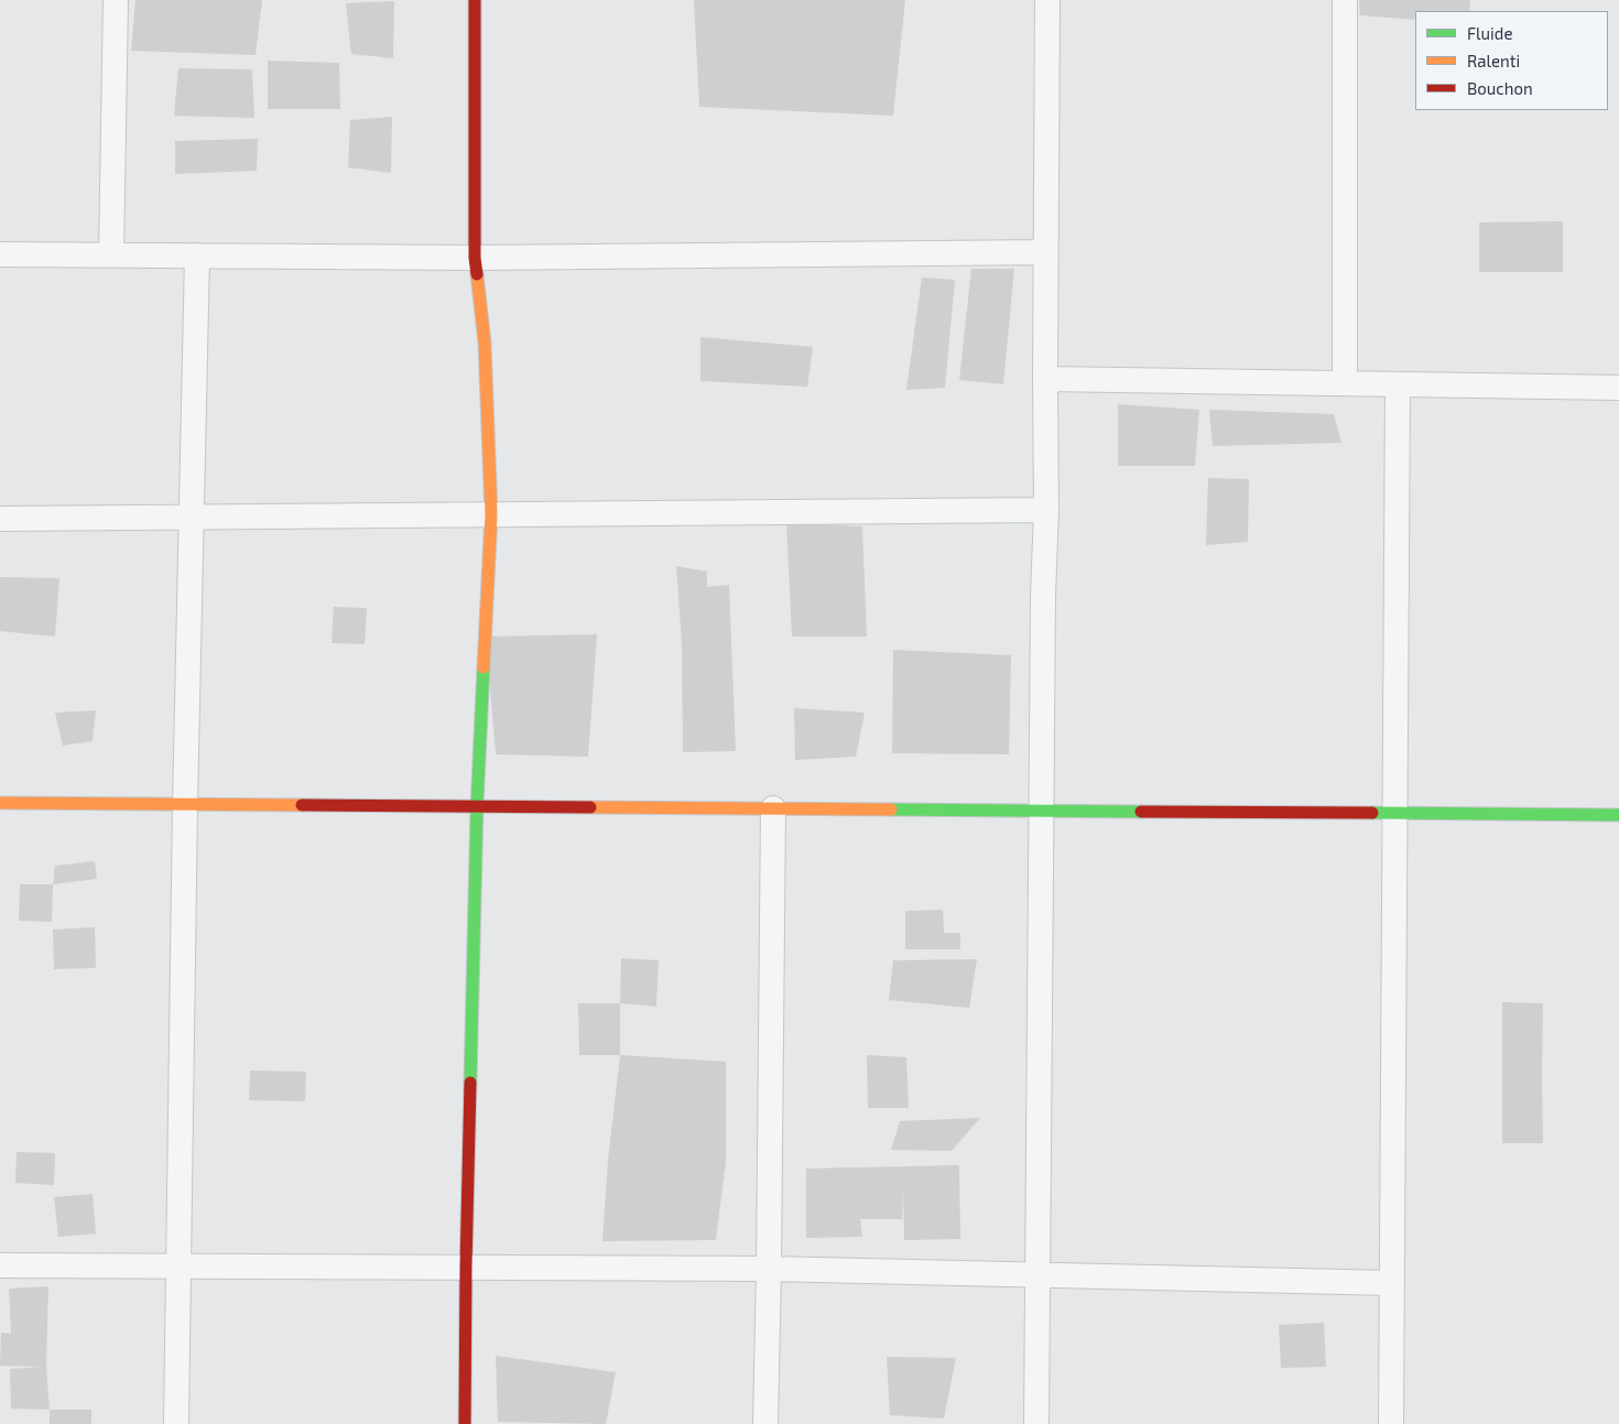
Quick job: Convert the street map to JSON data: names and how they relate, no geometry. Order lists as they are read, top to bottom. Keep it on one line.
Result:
{"legend":["Fluide","Ralenti","Bouchon"]}
